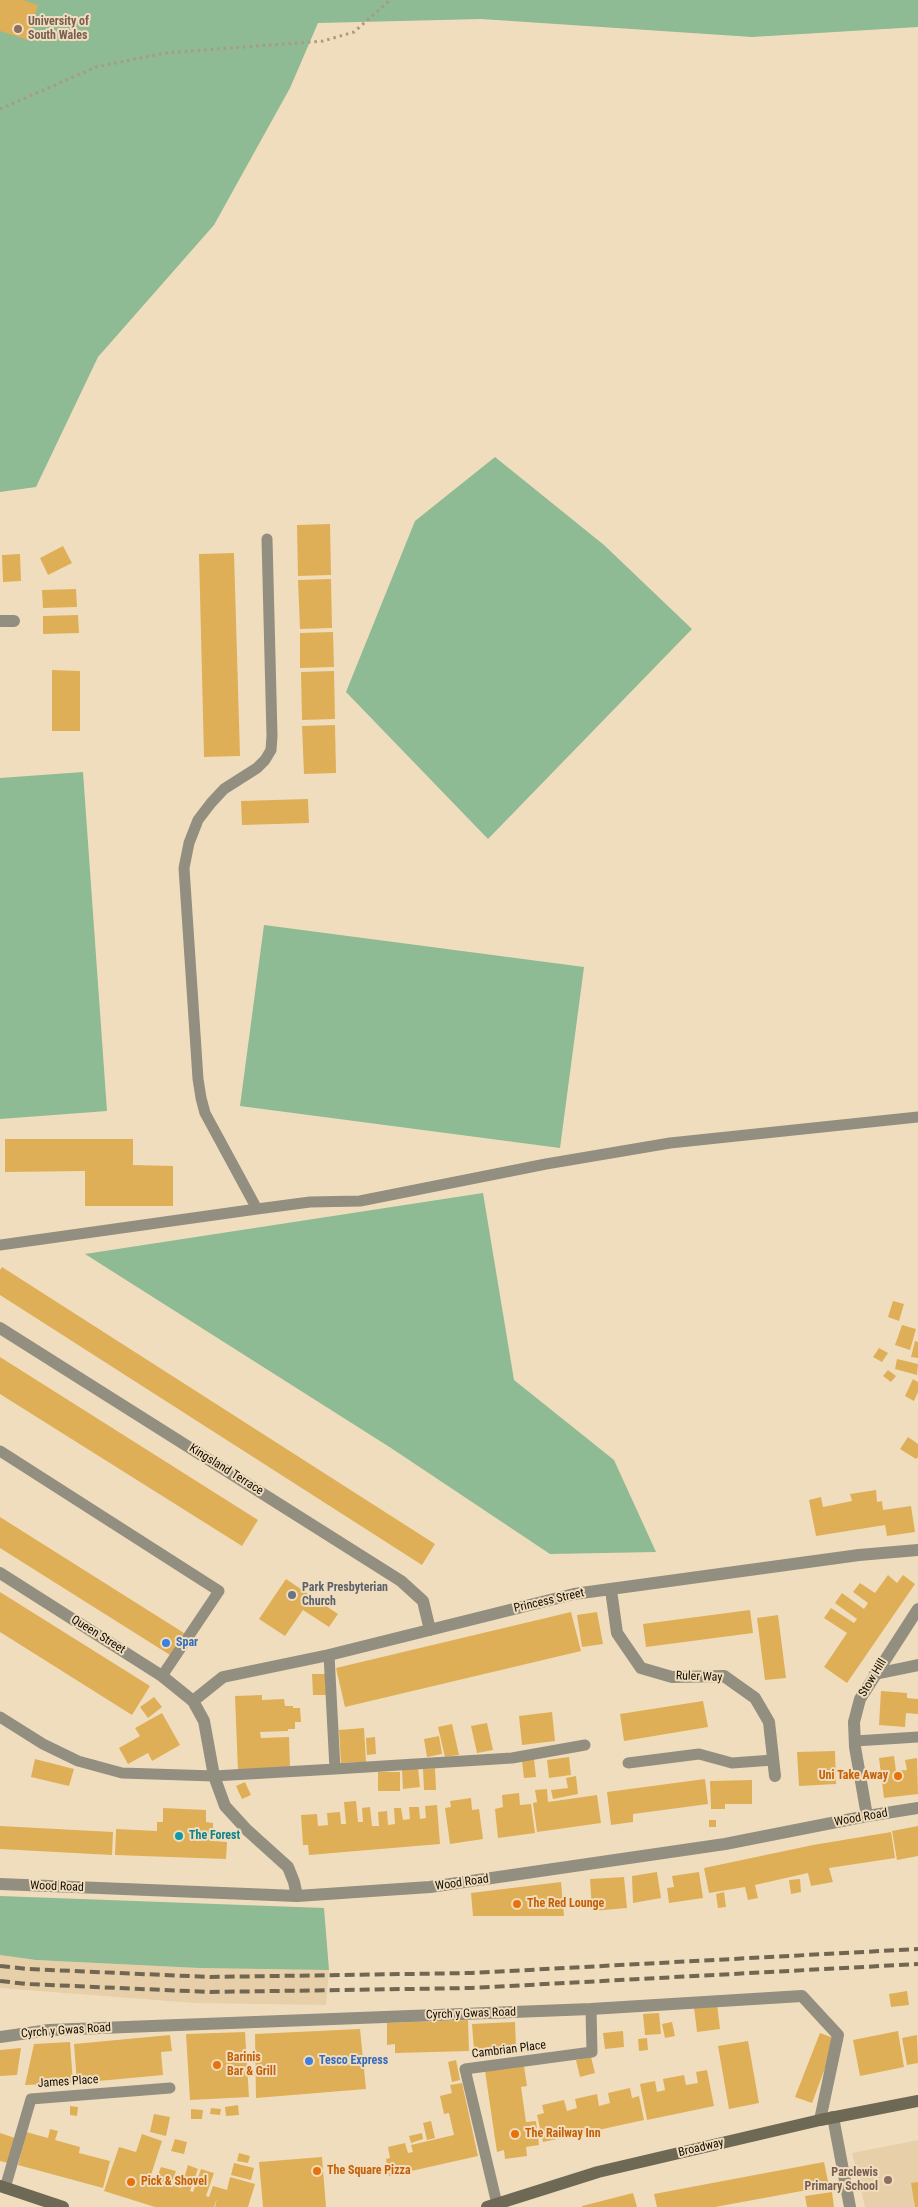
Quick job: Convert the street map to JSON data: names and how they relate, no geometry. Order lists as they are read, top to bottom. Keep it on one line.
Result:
{"streets":{"main road":["Broadway"],"street":["Kingsland Terrace","Princess Street","Queen Street","Ruler Way","Stow Hill","Wood Road","Cyrch y Gwas Road"],"lane":["Cambrian Place","James Place"]},"crossings":[["Kingsland Terrace","Princess Street"],["Princess Street","Queen Street"],["Princess Street","Ruler Way"],["Stow Hill","Wood Road"],["Cyrch y Gwas Road","Cambrian Place"],["Cyrch y Gwas Road","Broadway"],["Cambrian Place","Broadway"]],"places":["University of South Wales","Park Presbyterian Church","Spar","Uni Take Away","The Forest","The Red Lounge","Tesco Express","Barinis Bar & Grill","The Railway Inn","The Square Pizza","Parclewis Primary School","Pick & Shovel"]}
